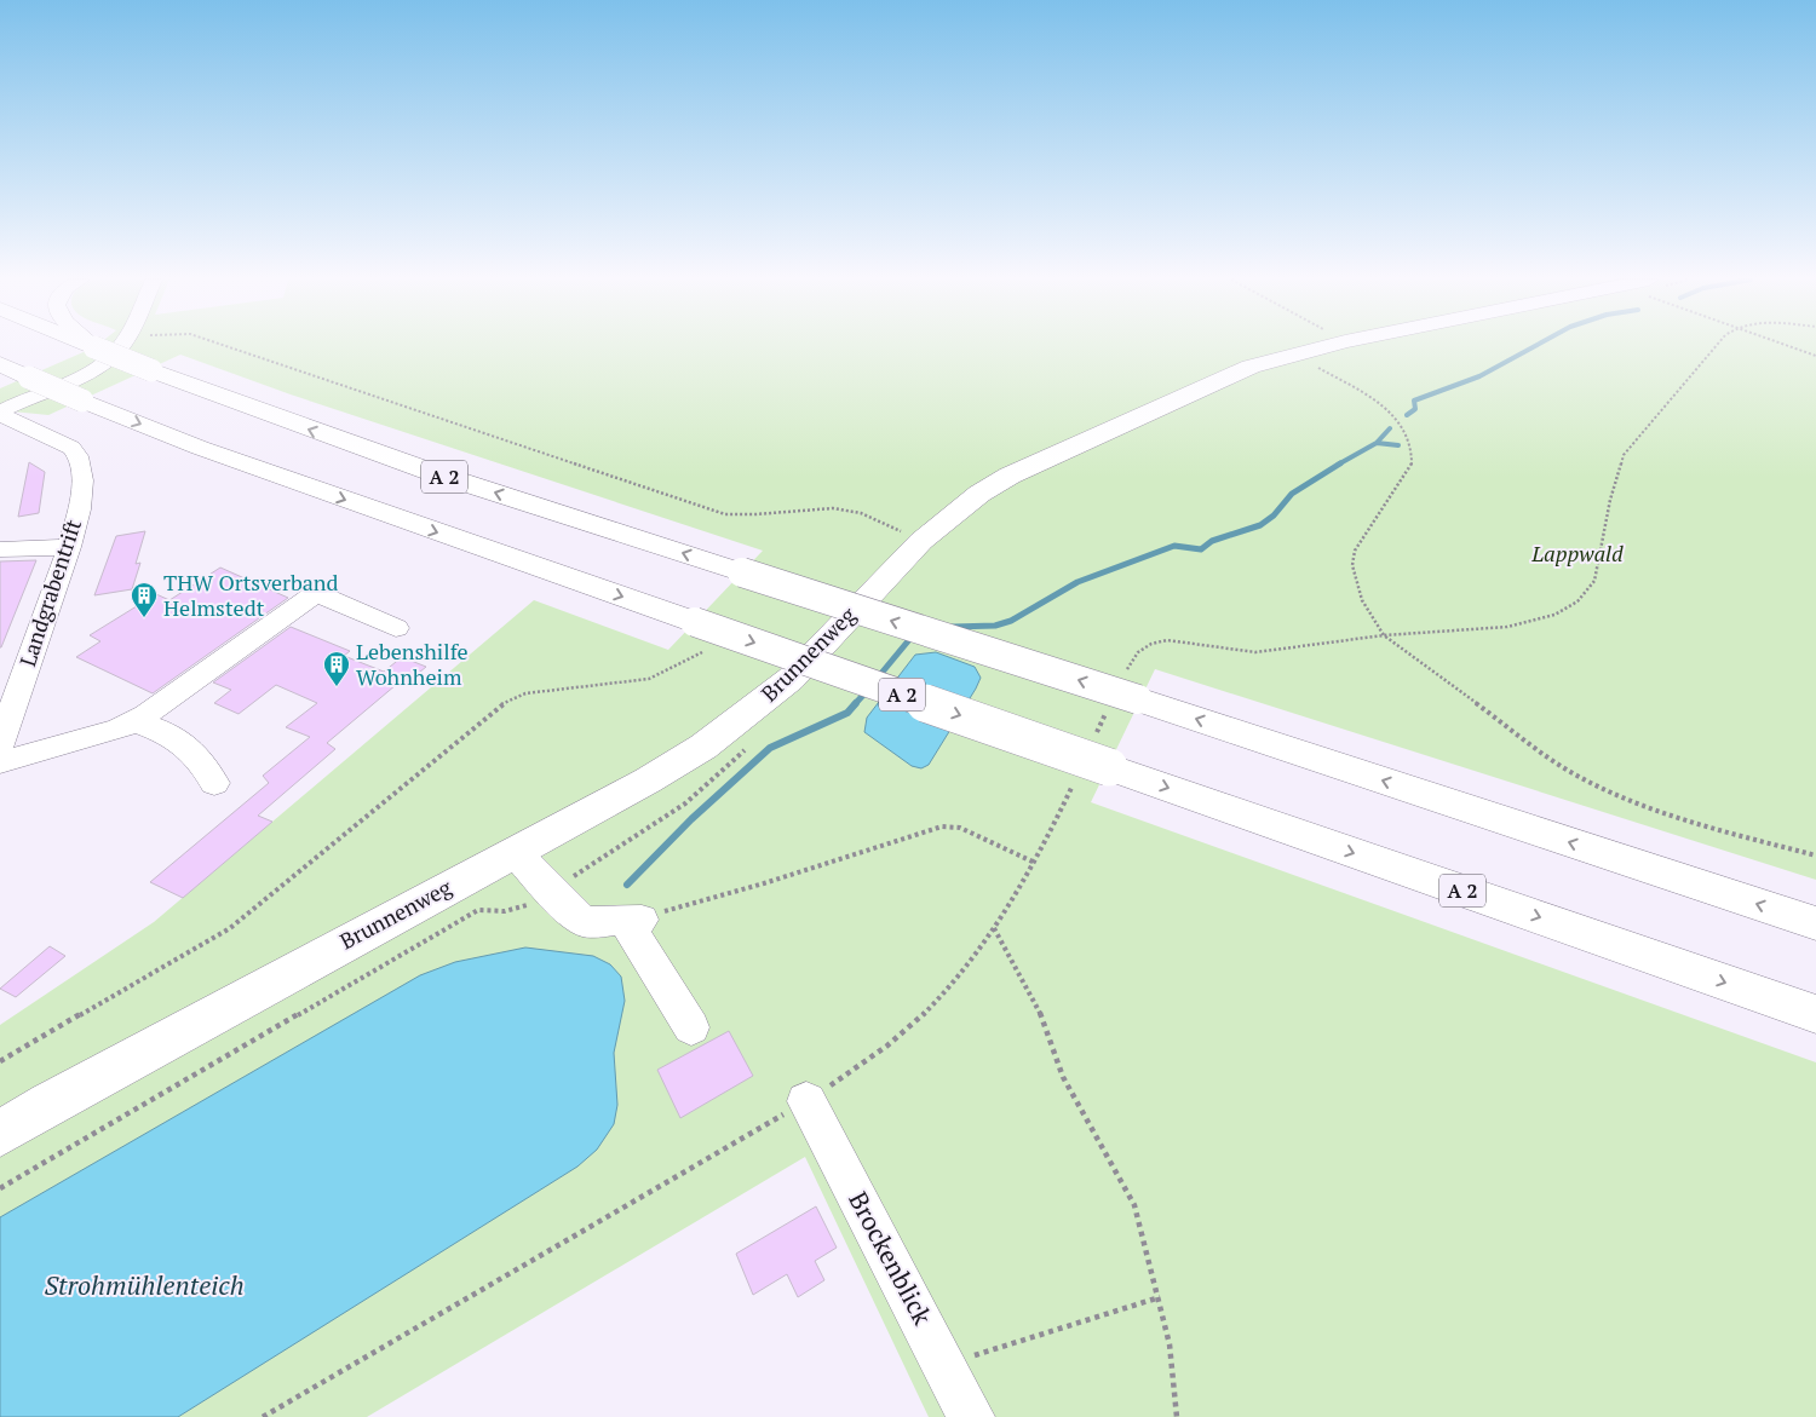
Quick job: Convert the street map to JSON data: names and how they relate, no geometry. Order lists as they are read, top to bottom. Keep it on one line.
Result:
{"streets":{"main road":["A 2","Brunnenweg"],"street":["Landgrabentrift","Brockenblick"]},"water":["Strohmühlenteich"],"parks":["Lappwald"],"places":{"building":["THW Ortsverband Helmstedt","Lebenshilfe Wohnheim"]}}
